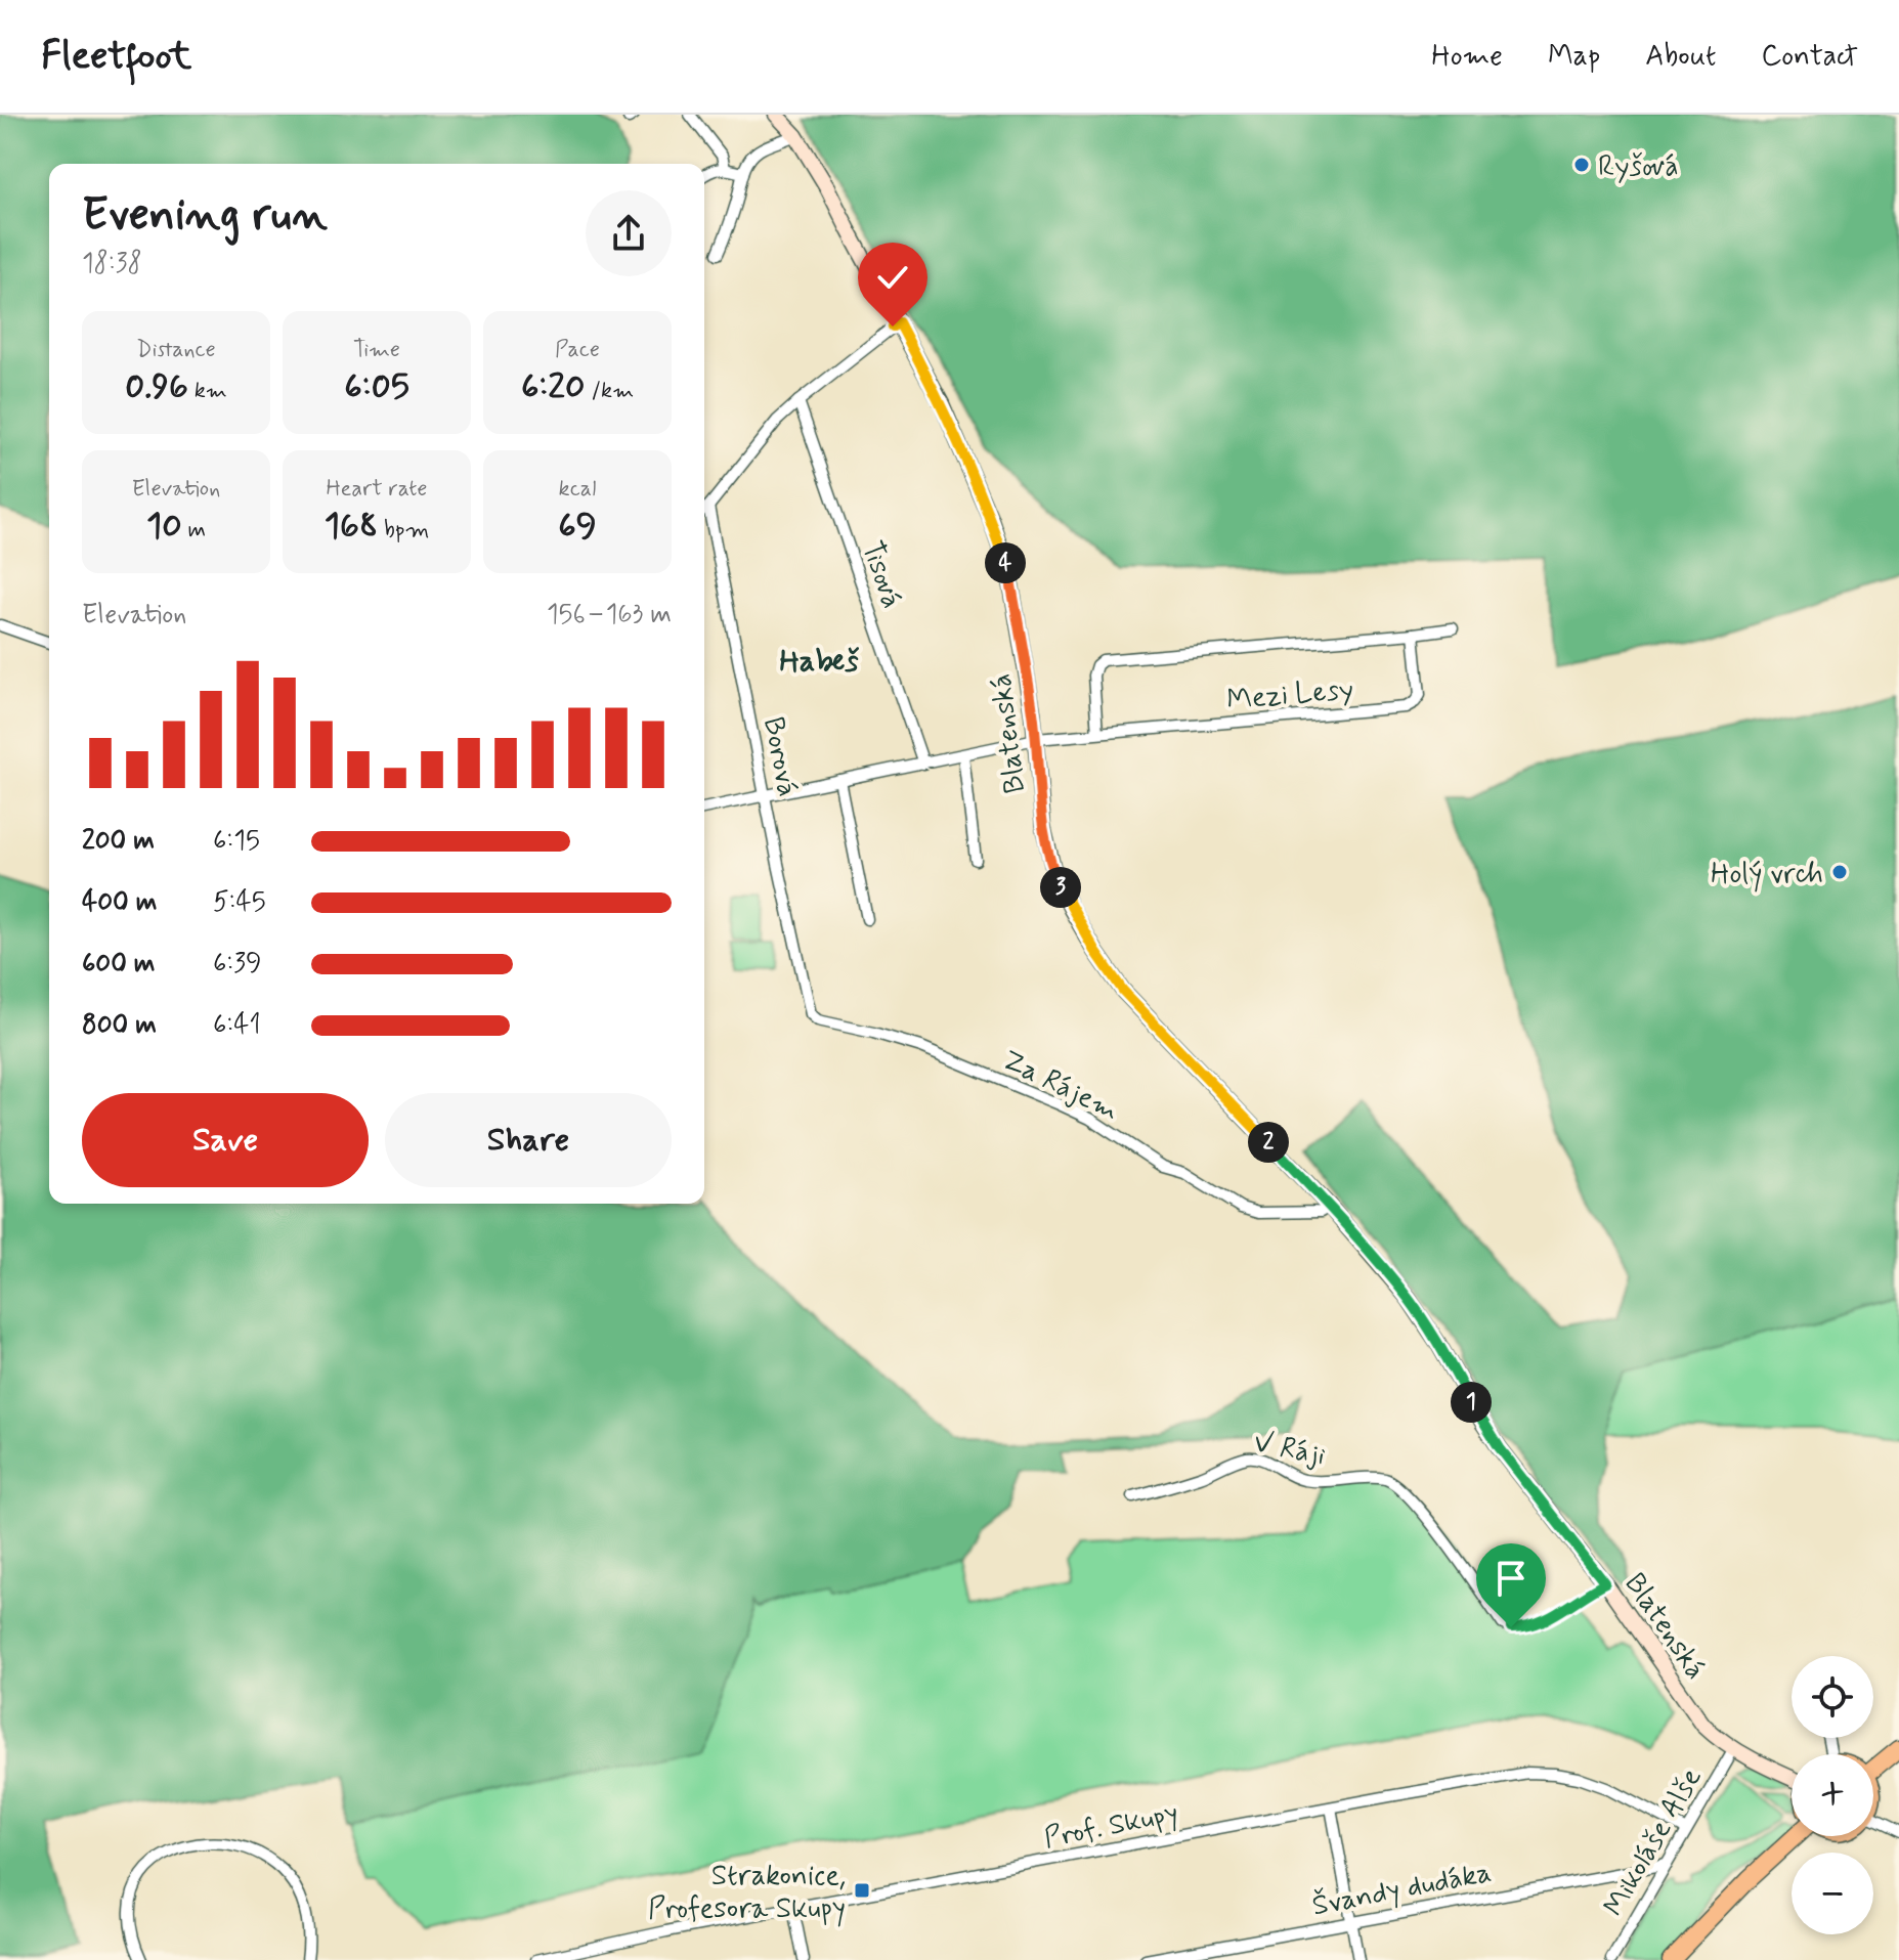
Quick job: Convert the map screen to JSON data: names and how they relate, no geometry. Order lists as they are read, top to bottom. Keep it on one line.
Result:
{"streets":{"street":["Tisová","Mezi Lesy","Blatenská","Borová","Za Rájem","V Ráji","Prof. Skupy","Mikoláše Alše","Švandy dudáka"]},"crossings":[["Tisová","Mezi Lesy"],["Mezi Lesy","Blatenská"],["Mezi Lesy","Borová"],["Blatenská","Za Rájem"],["Blatenská","V Ráji"],["Blatenská","Mikoláše Alše"],["Borová","Za Rájem"],["Prof. Skupy","Mikoláše Alše"],["Mikoláše Alše","Švandy dudáka"]],"districts":["Habeš"],"places":{"other":["Ryšová","Holý vrch"],"transit":["Strakonice, Profesora Skupy"]},"page":{"header":"Fleetfoot","nav":["Home","Map","About","Contact"],"heading":["Evening run","18:38"],"stats":[["Distance","0.96 km"],["Time","6:05"],["Pace","6:20 /km"],["Elevation","10 m"],["Heart rate","168 bpm"],["kcal","69"]],"pins":["4","3","2","1"],"chart":["Elevation","156–163 m"],"list":[{"name":"200 m","note":"6:15"},{"name":"400 m","note":"5:45"},{"name":"600 m","note":"6:39"},{"name":"800 m","note":"6:41"}],"buttons":["Save","Share"],"map_buttons":["+","−"]}}
